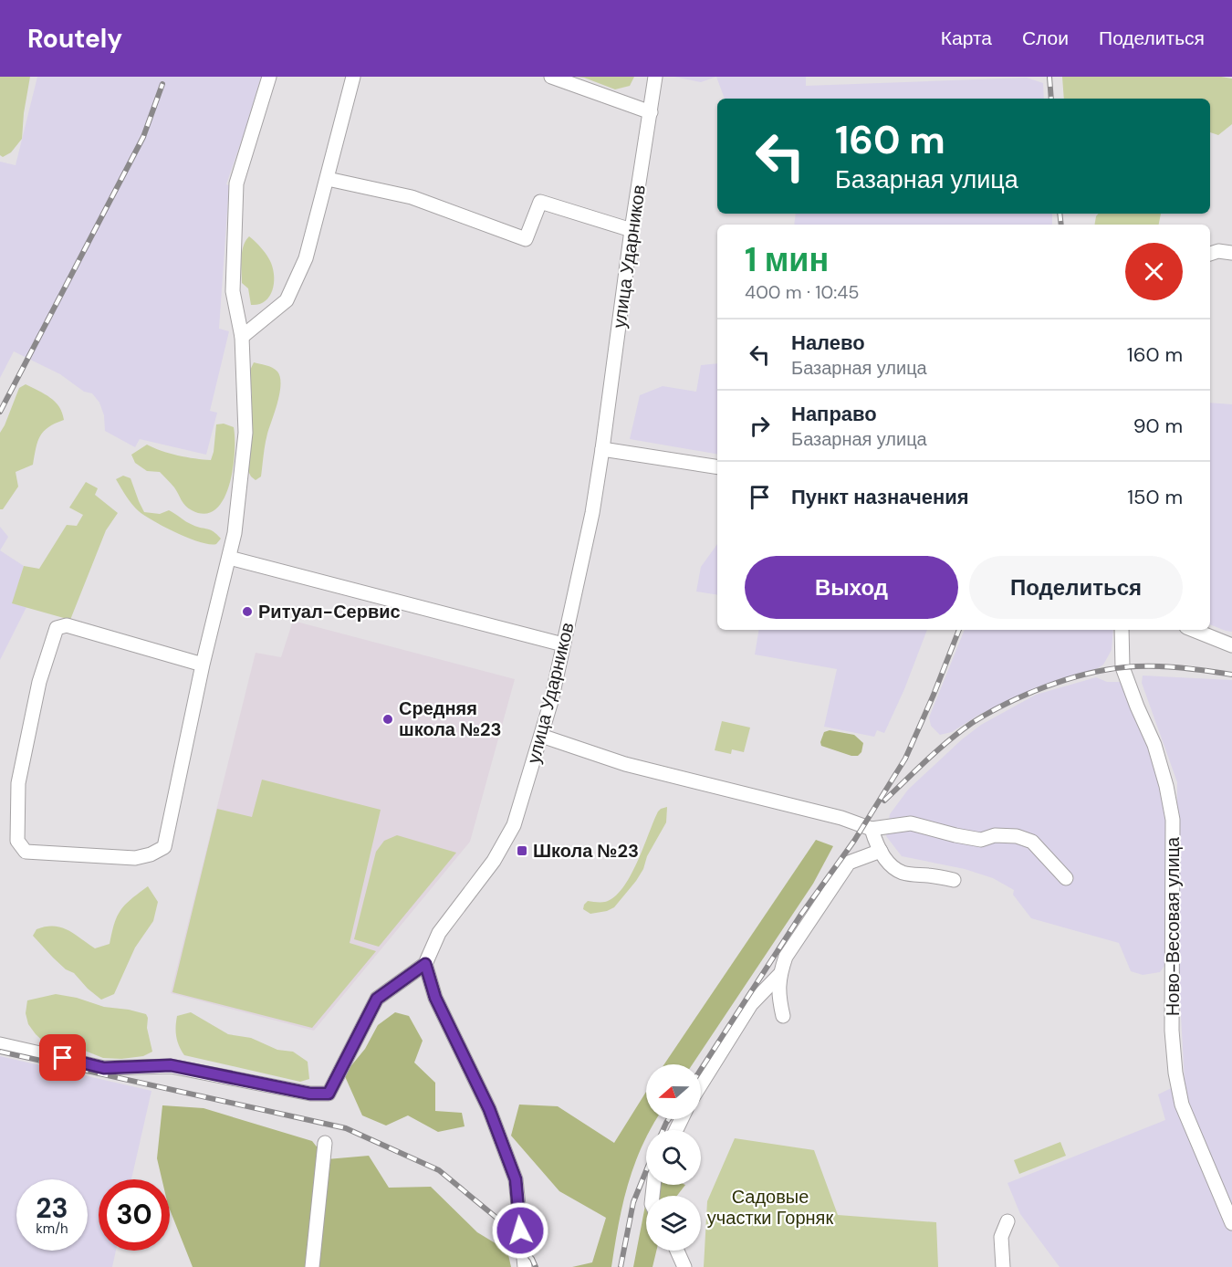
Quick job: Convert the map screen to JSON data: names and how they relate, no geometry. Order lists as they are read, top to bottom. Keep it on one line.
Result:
{"streets":{"street":["улица Ударников","Ново-Весовая улица"]},"parks":["Садовые участки Горняк"],"places":{"other":["Ритуал-Сервис","Средняя школа №23"],"transit":["Школа №23"]},"north":"left","page":{"header":"Routely","nav":["Карта","Слои","Поделиться"],"turn":["160 m","Базарная улица"],"heading":["1 мин","400 m · 10:45"],"list":[{"name":"Налево","note":"Базарная улица","value":"160 m"},{"name":"Направо","note":"Базарная улица","value":"90 m"},{"name":"Пункт назначения","value":"150 m"}],"buttons":["Выход","Поделиться"],"speed":"23 km/h","limit":"30"}}
